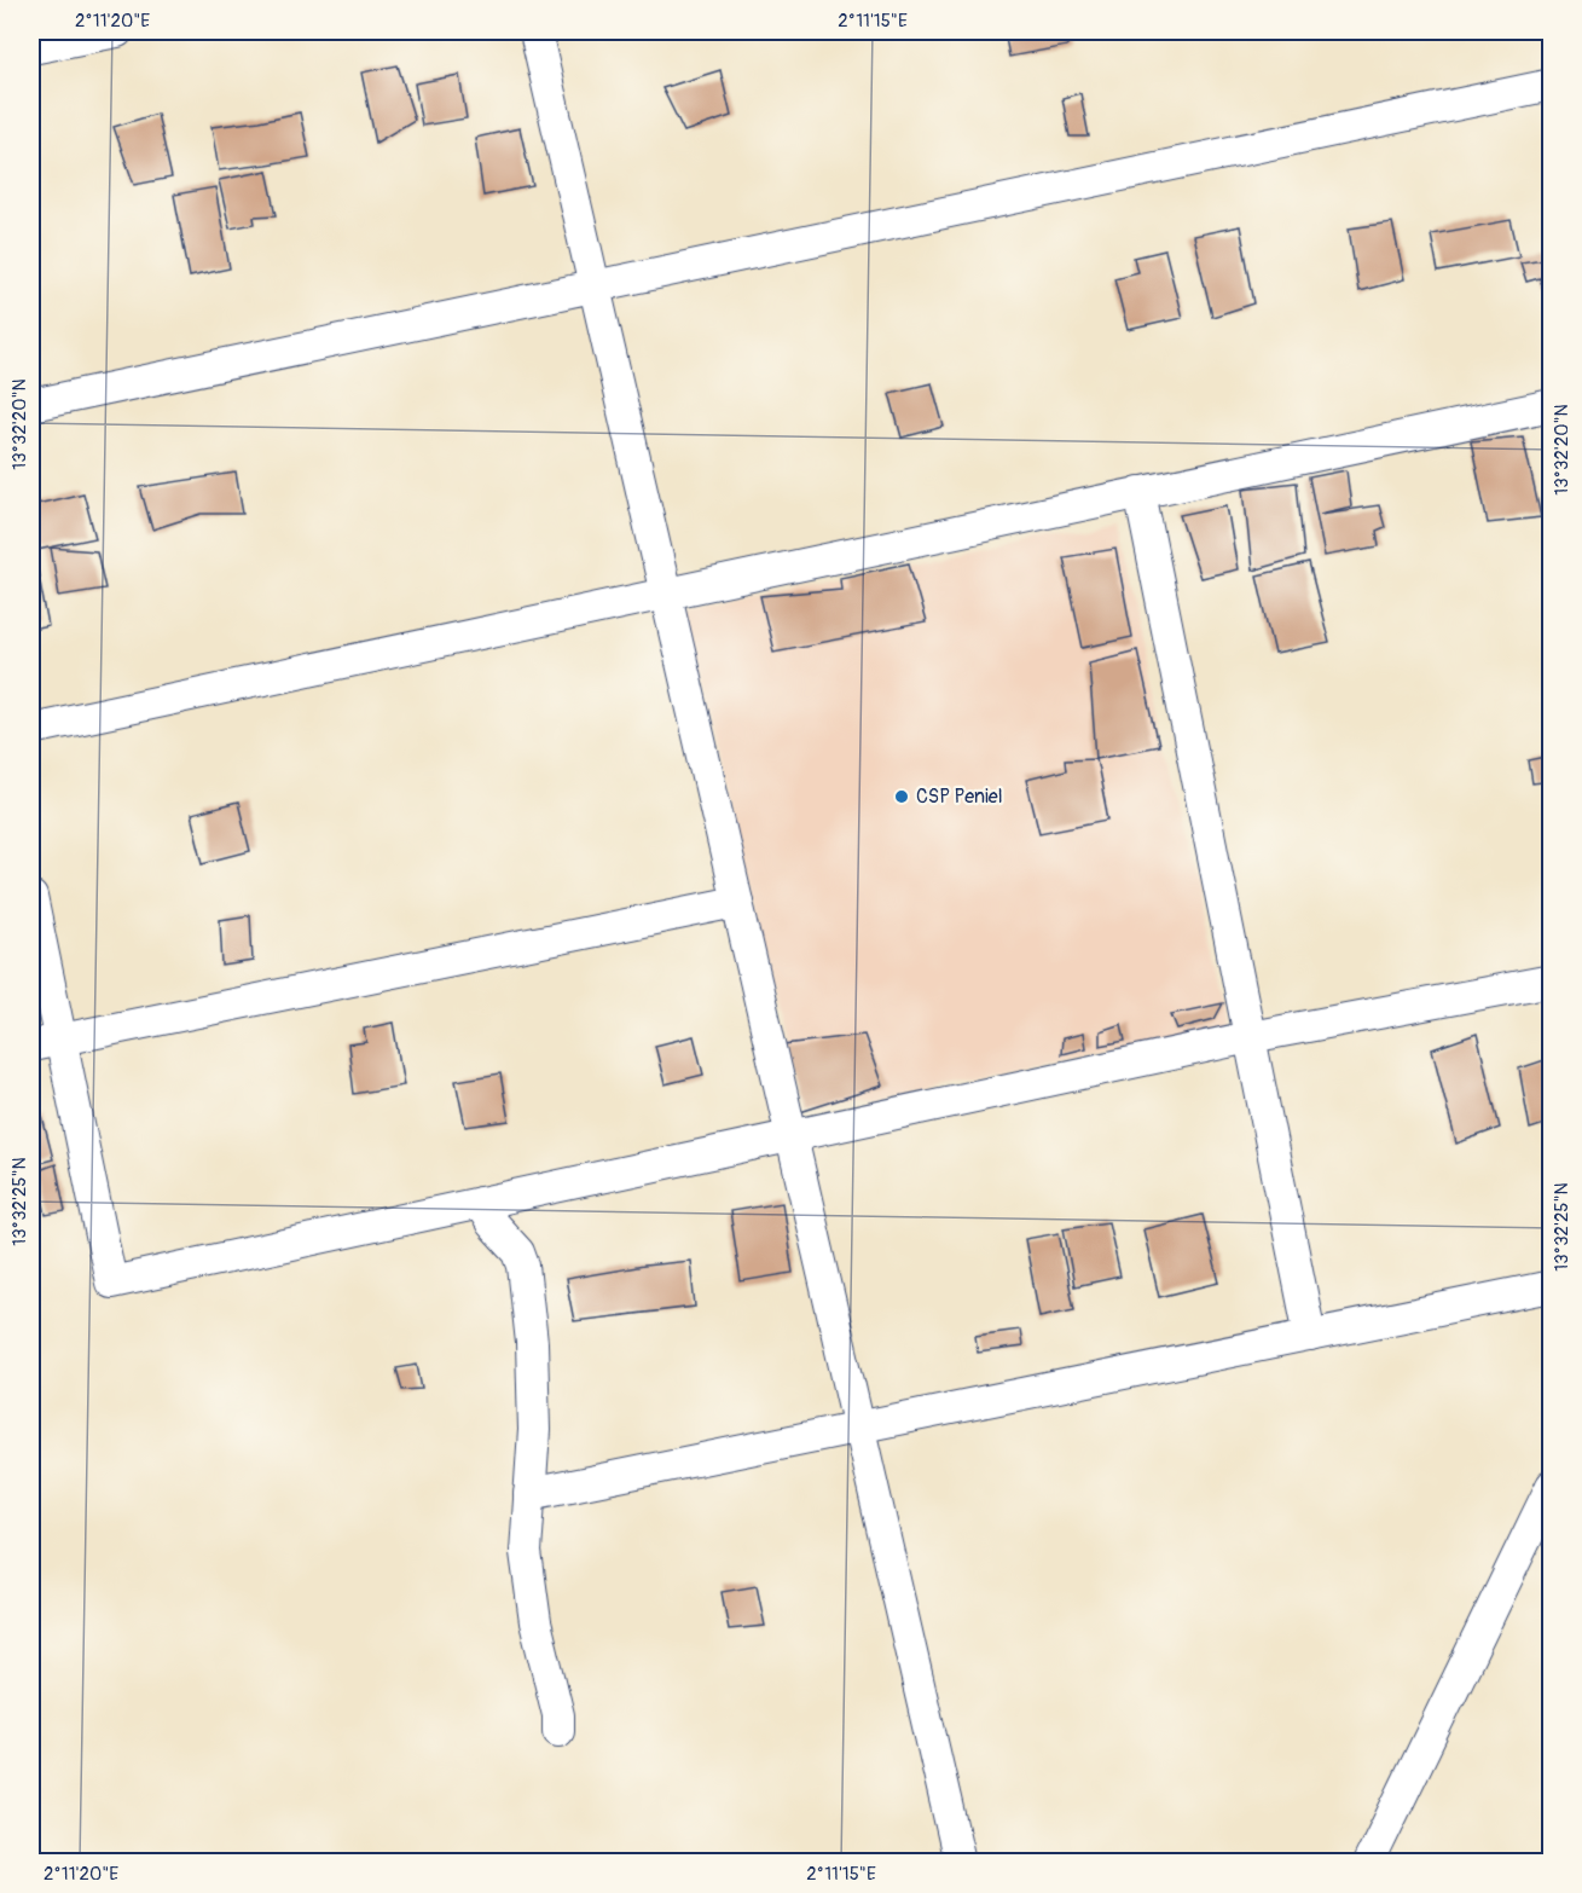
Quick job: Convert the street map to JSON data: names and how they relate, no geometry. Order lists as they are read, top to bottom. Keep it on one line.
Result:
{"places":["CSP Peniel"],"coordinates":["2°11'20\"E","2°11'15\"E","13°32'20\"N","13°32'25\"N"]}
